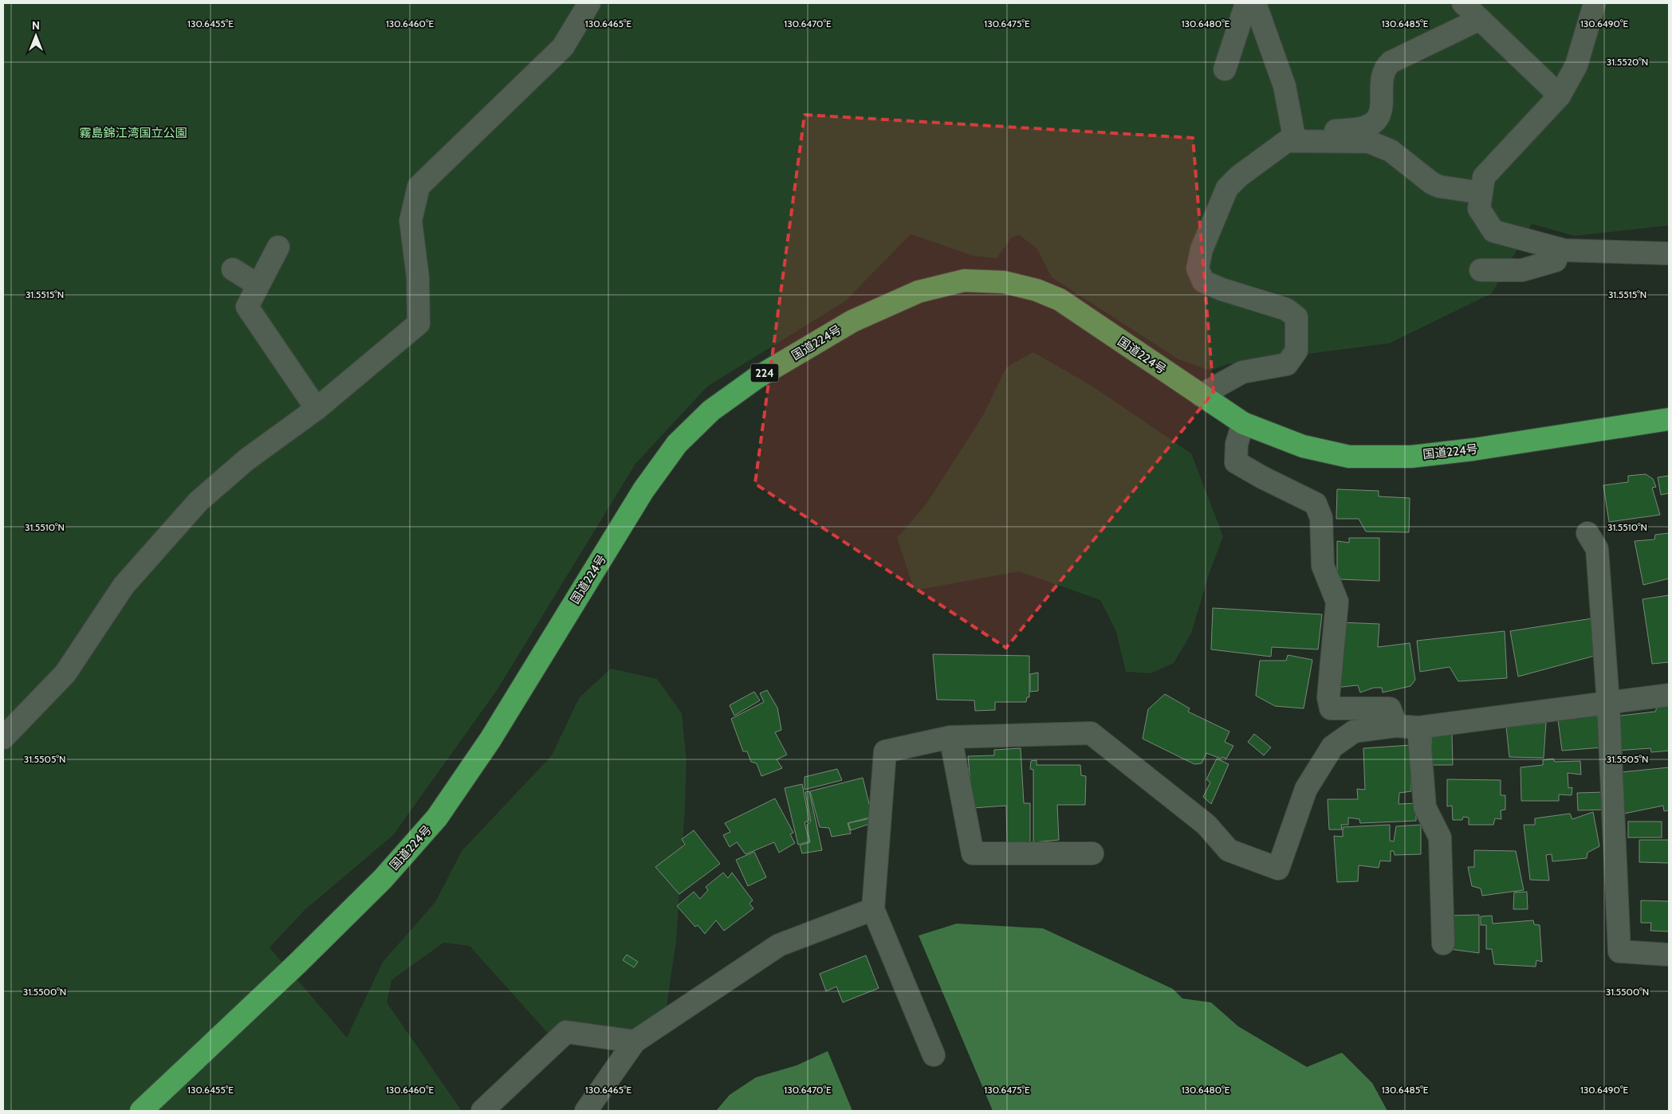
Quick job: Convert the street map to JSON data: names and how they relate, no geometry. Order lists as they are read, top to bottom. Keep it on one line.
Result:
{"streets":{"highway":["国道224号","224"]},"parks":["霧島錦江湾国立公園"],"north":"top","coordinates":["130.6455°E","130.6460°E","130.6465°E","130.6470°E","130.6475°E","130.6480°E","130.6485°E","130.6490°E","31.5520°N","31.5515°N","31.5510°N","31.5505°N","31.5500°N"]}
